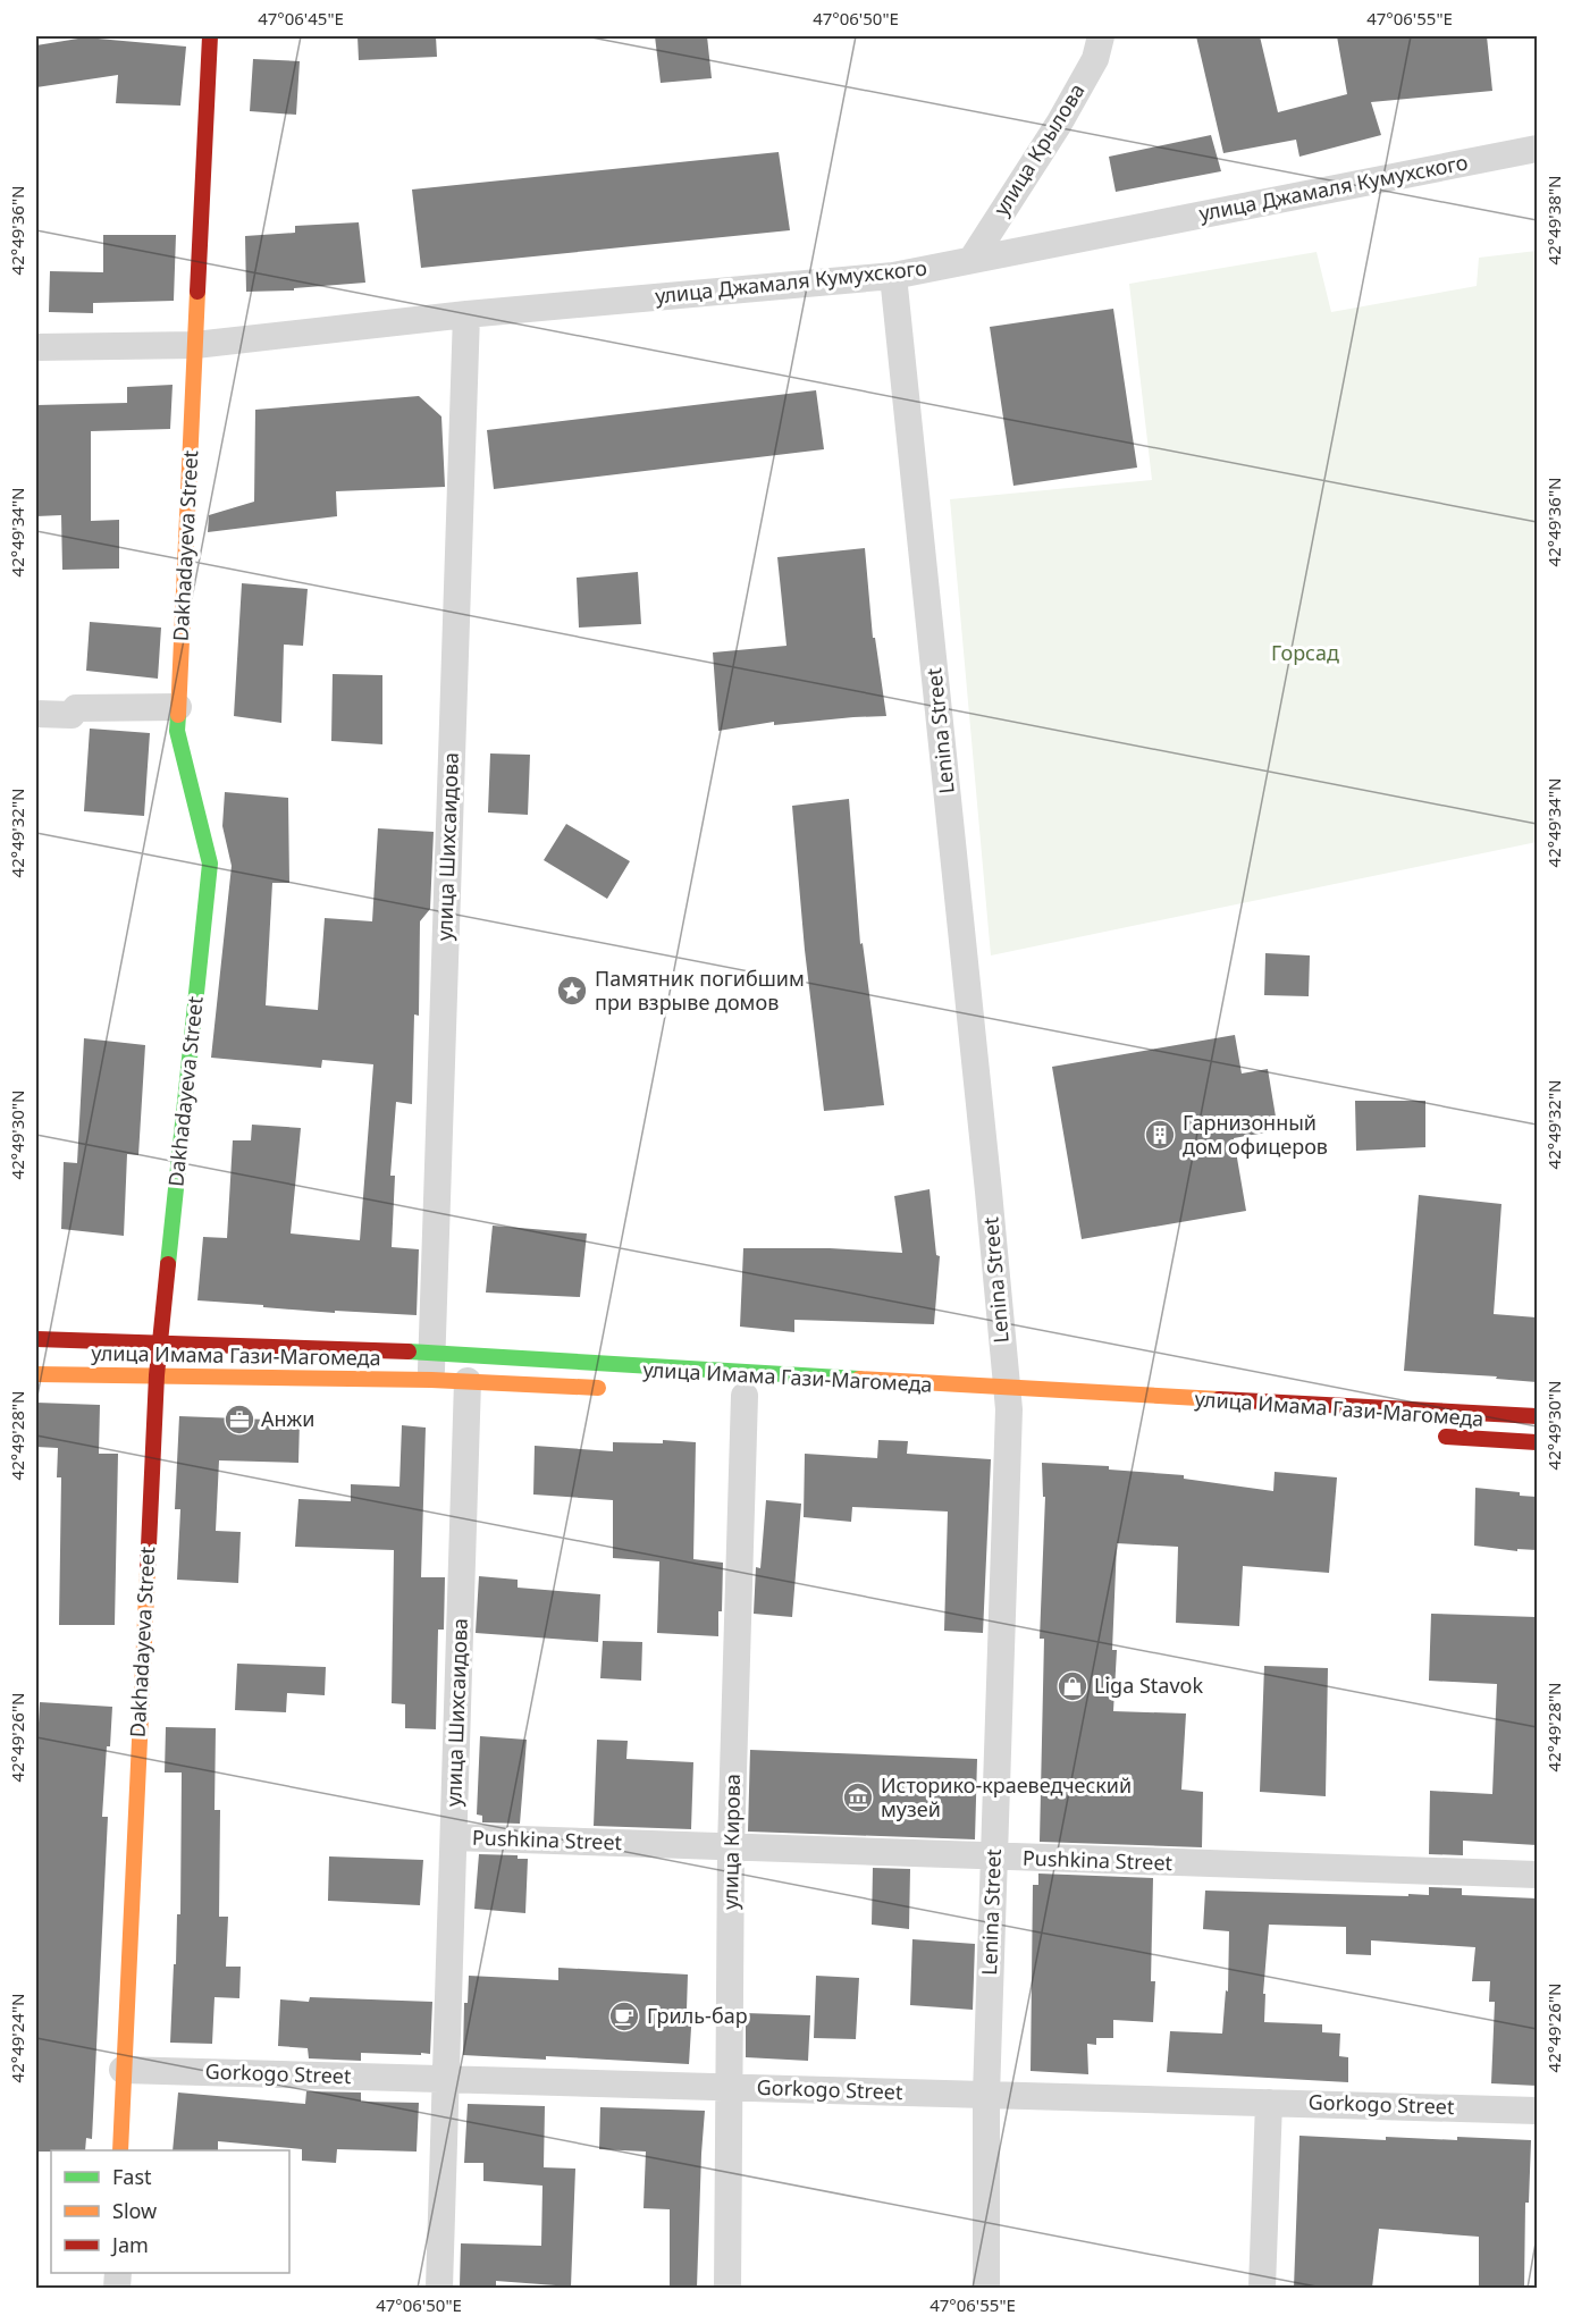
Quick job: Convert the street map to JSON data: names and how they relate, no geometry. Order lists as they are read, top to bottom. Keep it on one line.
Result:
{"streets":{"main road":["Dakhadayeva Street","улица Имама Гази-Магомеда"],"street":["улица Крылова","улица Джамаля Кумухского","Lenina Street","улица Шихсаидова","Pushkina Street","улица Кирова","Gorkogo Street"]},"crossings":[["улица Крылова","улица Джамаля Кумухского"],["улица Джамаля Кумухского","Dakhadayeva Street"],["улица Джамаля Кумухского","Lenina Street"],["улица Джамаля Кумухского","улица Шихсаидова"],["Dakhadayeva Street","улица Имама Гази-Магомеда"],["Dakhadayeva Street","Gorkogo Street"],["Lenina Street","Pushkina Street"],["Lenina Street","Gorkogo Street"],["улица Шихсаидова","улица Имама Гази-Магомеда"],["улица Шихсаидова","Pushkina Street"],["улица Шихсаидова","Gorkogo Street"],["Pushkina Street","улица Кирова"],["улица Кирова","Gorkogo Street"]],"parks":["Горсад"],"places":{"place":["Памятник погибшим при взрыве домов"],"building":["Гарнизонный дом офицеров"],"office":["Анжи"],"shop":["Liga Stavok"],"museum":["Историко-краеведческий музей"],"cafe":["Гриль-бар"]},"legend":["Fast","Slow","Jam"],"coordinates":["47°06'45\"E","47°06'50\"E","47°06'55\"E","42°49'38\"N","42°49'36\"N","42°49'34\"N","42°49'32\"N","42°49'30\"N","42°49'28\"N","42°49'26\"N","42°49'24\"N"]}
